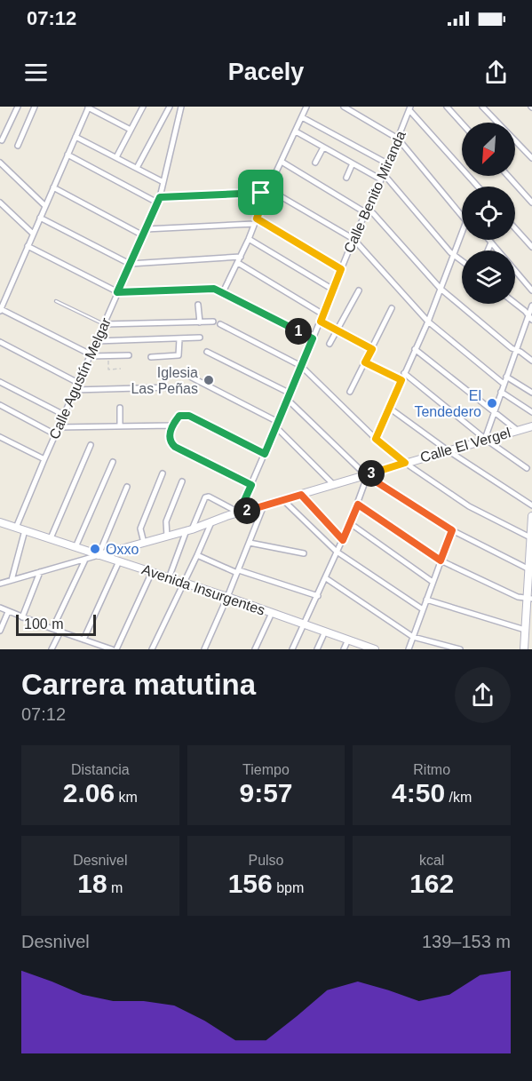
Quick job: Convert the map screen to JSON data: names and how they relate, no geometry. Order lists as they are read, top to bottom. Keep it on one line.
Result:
{"streets":{"street":["Calle Benito Miranda","Calle Agustín Melgar","Calle El Vergel","Avenida Insurgentes"]},"crossings":[["Calle Benito Miranda","Calle El Vergel"],["Calle Agustín Melgar","Avenida Insurgentes"],["Calle El Vergel","Avenida Insurgentes"]],"places":["Iglesia Las Peñas","El Tendedero","Oxxo"],"scale_bar":"100 m","north":"bottom left","page":{"status":"07:12","header":"Pacely","pins":["1","3","2"],"scale":"100 m","heading":["Carrera matutina","07:12"],"stats":[["Distancia","2.06 km"],["Tiempo","9:57"],["Ritmo","4:50 /km"],["Desnivel","18 m"],["Pulso","156 bpm"],["kcal","162"]],"chart":["Desnivel","139–153 m"]}}
